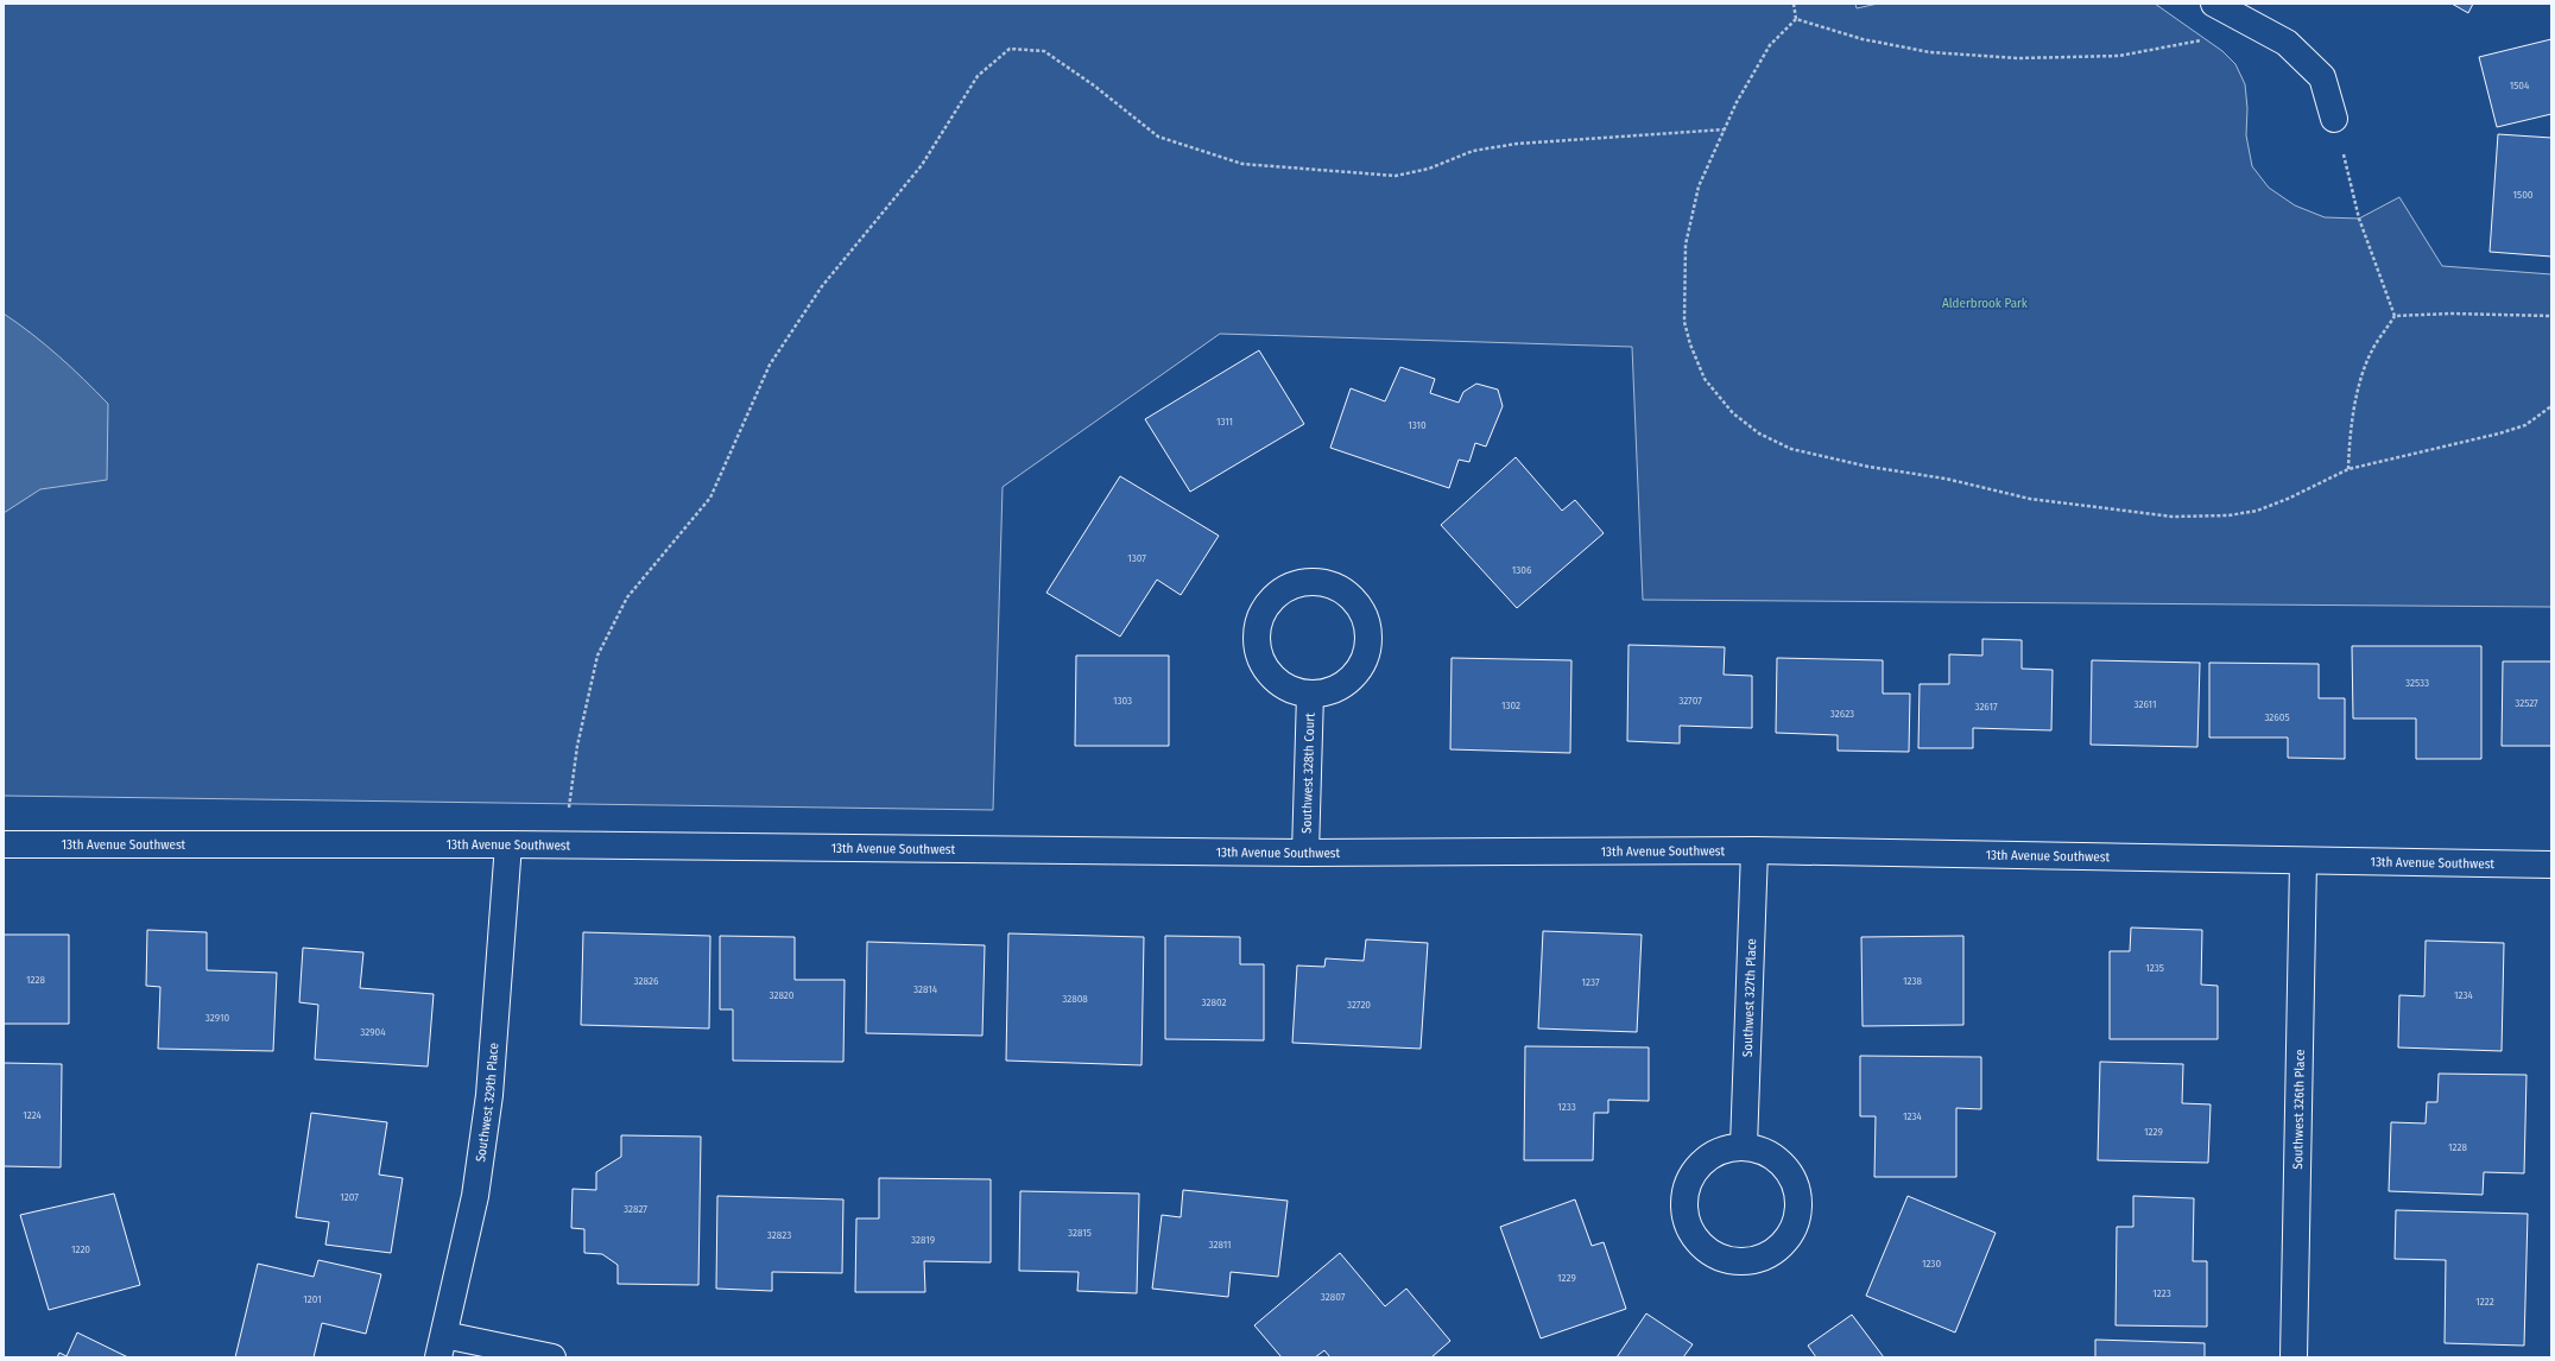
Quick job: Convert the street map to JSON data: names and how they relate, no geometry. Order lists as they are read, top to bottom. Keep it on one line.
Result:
{"streets":{"street":["Southwest 328th Court","13th Avenue Southwest","Southwest 327th Place","Southwest 329th Place","Southwest 326th Place"]},"crossings":[["Southwest 328th Court","13th Avenue Southwest"],["13th Avenue Southwest","Southwest 327th Place"],["13th Avenue Southwest","Southwest 329th Place"],["13th Avenue Southwest","Southwest 326th Place"]],"parks":["Alderbrook Park"],"house_numbers":["1504","1500","1311","1310","1307","1306","32533","1303","32707","32527","32611","1302","32617","32623","32605","1235","1228","32826","1238","1237","32814","32820","1234","32808","32802","32720","32910","32904","1233","1224","1234","1229","1228","1207","32827","32815","32823","32819","32811","1220","1230","1229","1223","32807","1201","1222"]}
